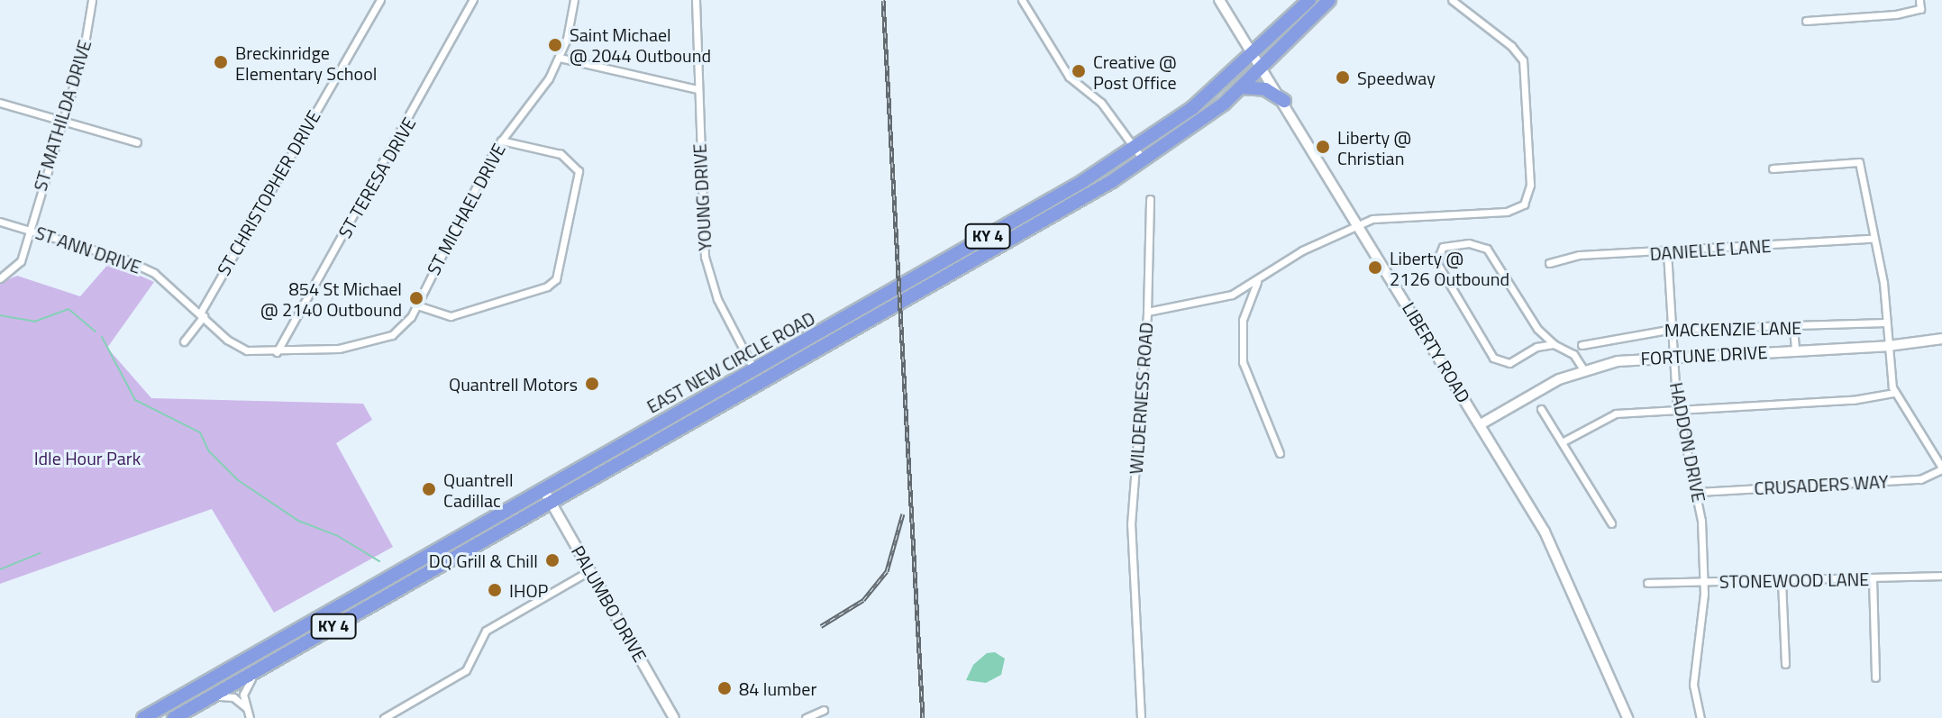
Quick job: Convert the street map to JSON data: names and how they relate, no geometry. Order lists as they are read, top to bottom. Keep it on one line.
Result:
{"streets":{"highway":["KY 4","EAST NEW CIRCLE ROAD"],"main road":["LIBERTY ROAD","FORTUNE DRIVE","PALUMBO DRIVE"],"street":["ST MATHILDA DRIVE","ST TERESA DRIVE","ST CHRISTOPHER DRIVE","YOUNG DRIVE","ST MICHAEL DRIVE","ST ANN DRIVE","DANIELLE LANE","MACKENZIE LANE","WILDERNESS ROAD","HADDON DRIVE","CRUSADERS WAY","STONEWOOD LANE"]},"crossings":[["ST MATHILDA DRIVE","ST ANN DRIVE"],["ST TERESA DRIVE","ST ANN DRIVE"],["ST CHRISTOPHER DRIVE","ST ANN DRIVE"],["YOUNG DRIVE","EAST NEW CIRCLE ROAD"],["ST MICHAEL DRIVE","ST ANN DRIVE"],["DANIELLE LANE","HADDON DRIVE"],["MACKENZIE LANE","HADDON DRIVE"],["LIBERTY ROAD","FORTUNE DRIVE"],["LIBERTY ROAD","EAST NEW CIRCLE ROAD"],["LIBERTY ROAD","WILDERNESS ROAD"],["FORTUNE DRIVE","HADDON DRIVE"],["EAST NEW CIRCLE ROAD","PALUMBO DRIVE"],["HADDON DRIVE","CRUSADERS WAY"],["HADDON DRIVE","STONEWOOD LANE"]],"parks":["Idle Hour Park"],"places":["Saint Michael @ 2044 Outbound","Breckinridge Elementary School","Creative @ Post Office","Speedway","Liberty @ Christian","Liberty @ 2126 Outbound","854 St Michael @ 2140 Outbound","Quantrell Motors","Quantrell Cadillac","DQ Grill & Chill","IHOP","84 lumber"]}
